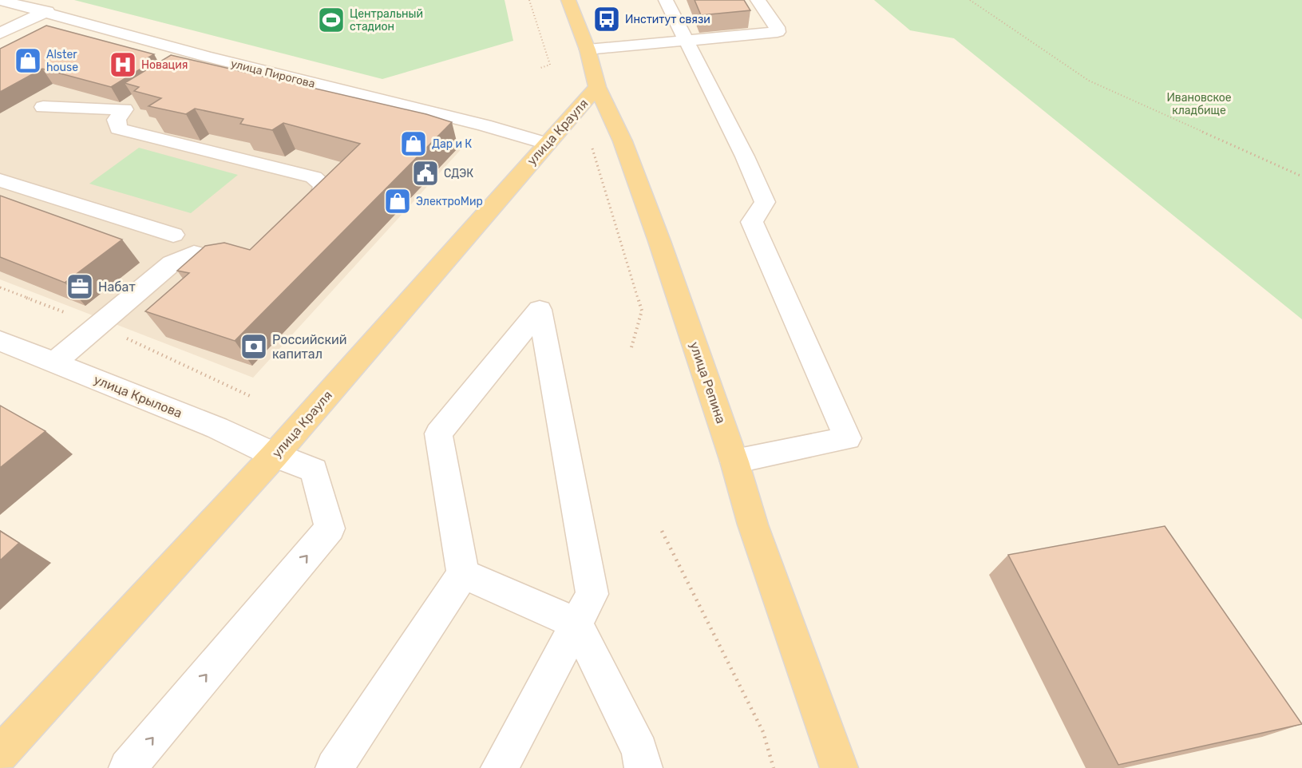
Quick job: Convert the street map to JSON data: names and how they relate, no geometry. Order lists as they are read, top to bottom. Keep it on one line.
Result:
{"streets":{"main road":["улица Крауля","улица Репина"],"street":["улица Пирогова","улица Крылова"]},"crossings":[["улица Пирогова","улица Крауля"],["улица Крауля","улица Репина"],["улица Крауля","улица Крылова"]],"parks":["Ивановское кладбище"],"places":{"bus stop":["Институт связи"],"sports":["Центральный стадион"],"shop":["Alster house","Дар и К","ЭлектроМир"],"hospital":["Новация"],"public building":["СДЭК"],"office":["Набат"],"bank":["Российский капитал"]}}
